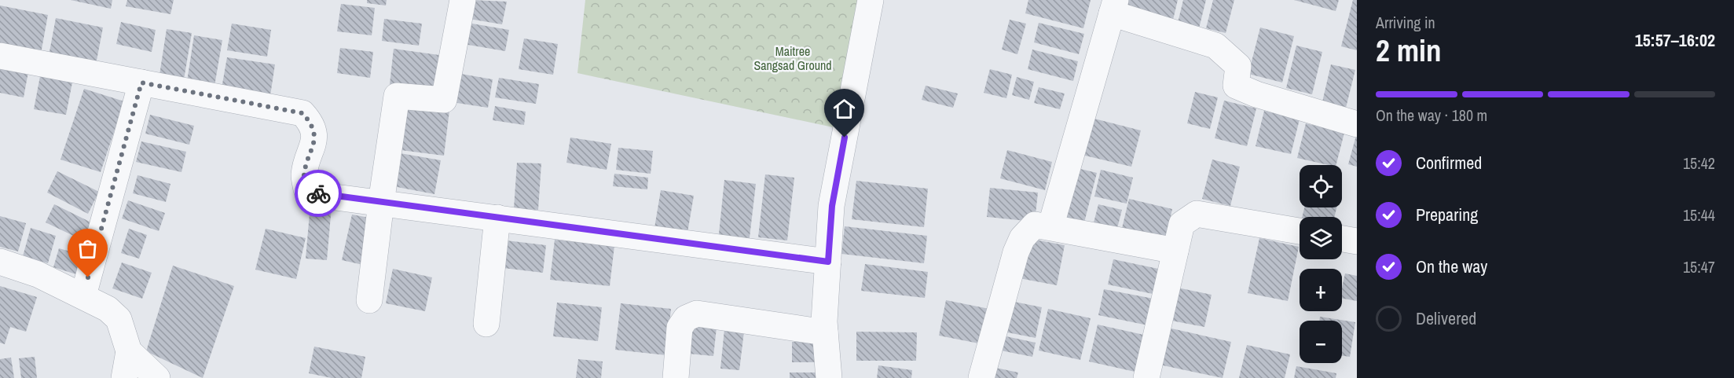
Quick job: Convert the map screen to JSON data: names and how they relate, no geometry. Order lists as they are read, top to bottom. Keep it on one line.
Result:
{"parks":["Maitree Sangsad Ground"],"page":{"heading":["2 min","Arriving in","15:57–16:02"],"bar":"On the way · 180 m","list":[["Confirmed","15:42"],["Preparing","15:44"],["On the way","15:47"],"Delivered"],"map_buttons":["+","−"]}}
